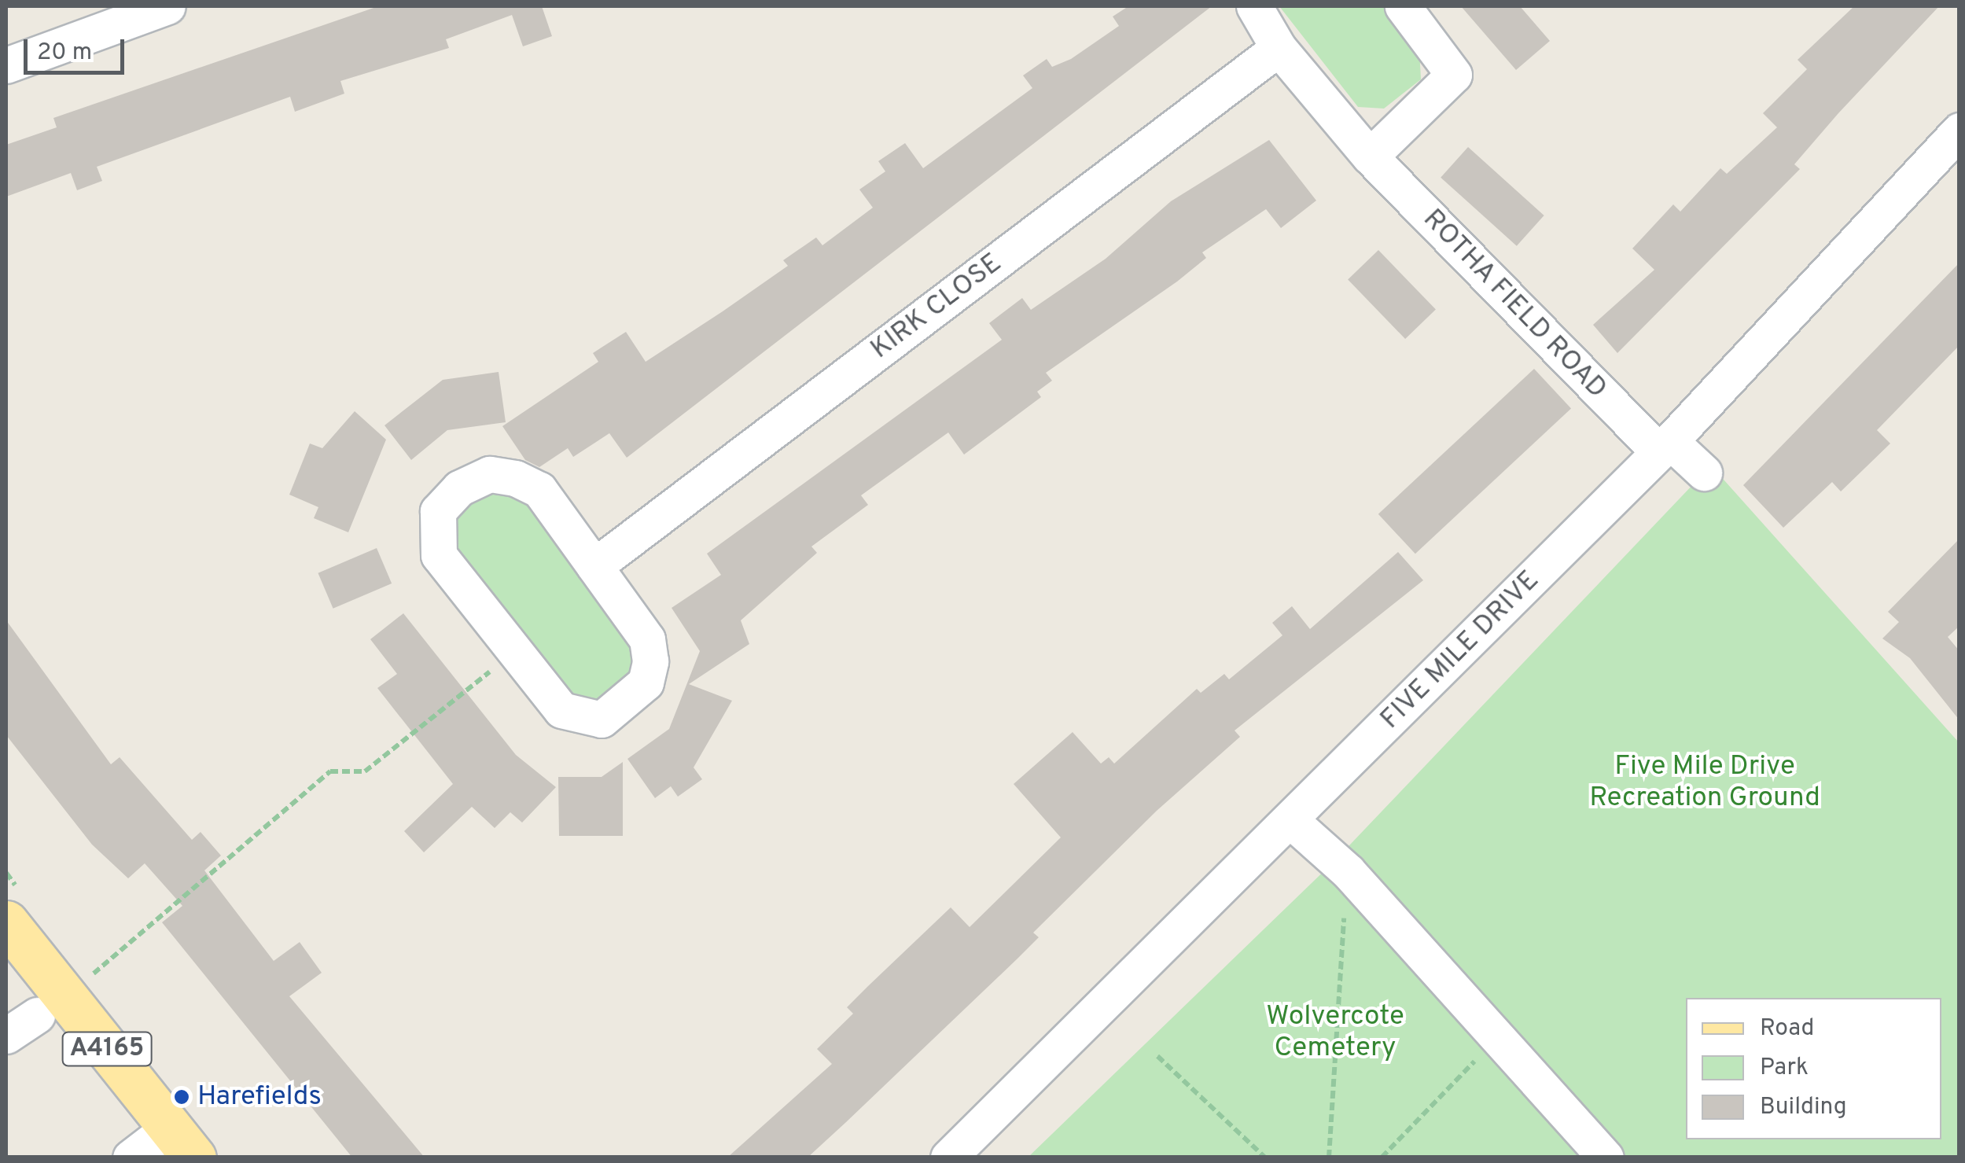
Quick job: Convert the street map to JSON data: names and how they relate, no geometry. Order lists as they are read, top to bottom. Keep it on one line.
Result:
{"streets":{"main road":["A4165"],"street":["ROTHA FIELD ROAD","KIRK CLOSE","FIVE MILE DRIVE"]},"crossings":[["ROTHA FIELD ROAD","KIRK CLOSE"],["ROTHA FIELD ROAD","FIVE MILE DRIVE"]],"parks":["Five Mile Drive Recreation Ground","Wolvercote Cemetery"],"places":["Harefields"],"legend":["Road","Park","Building"],"scale_bar":"20 m"}
